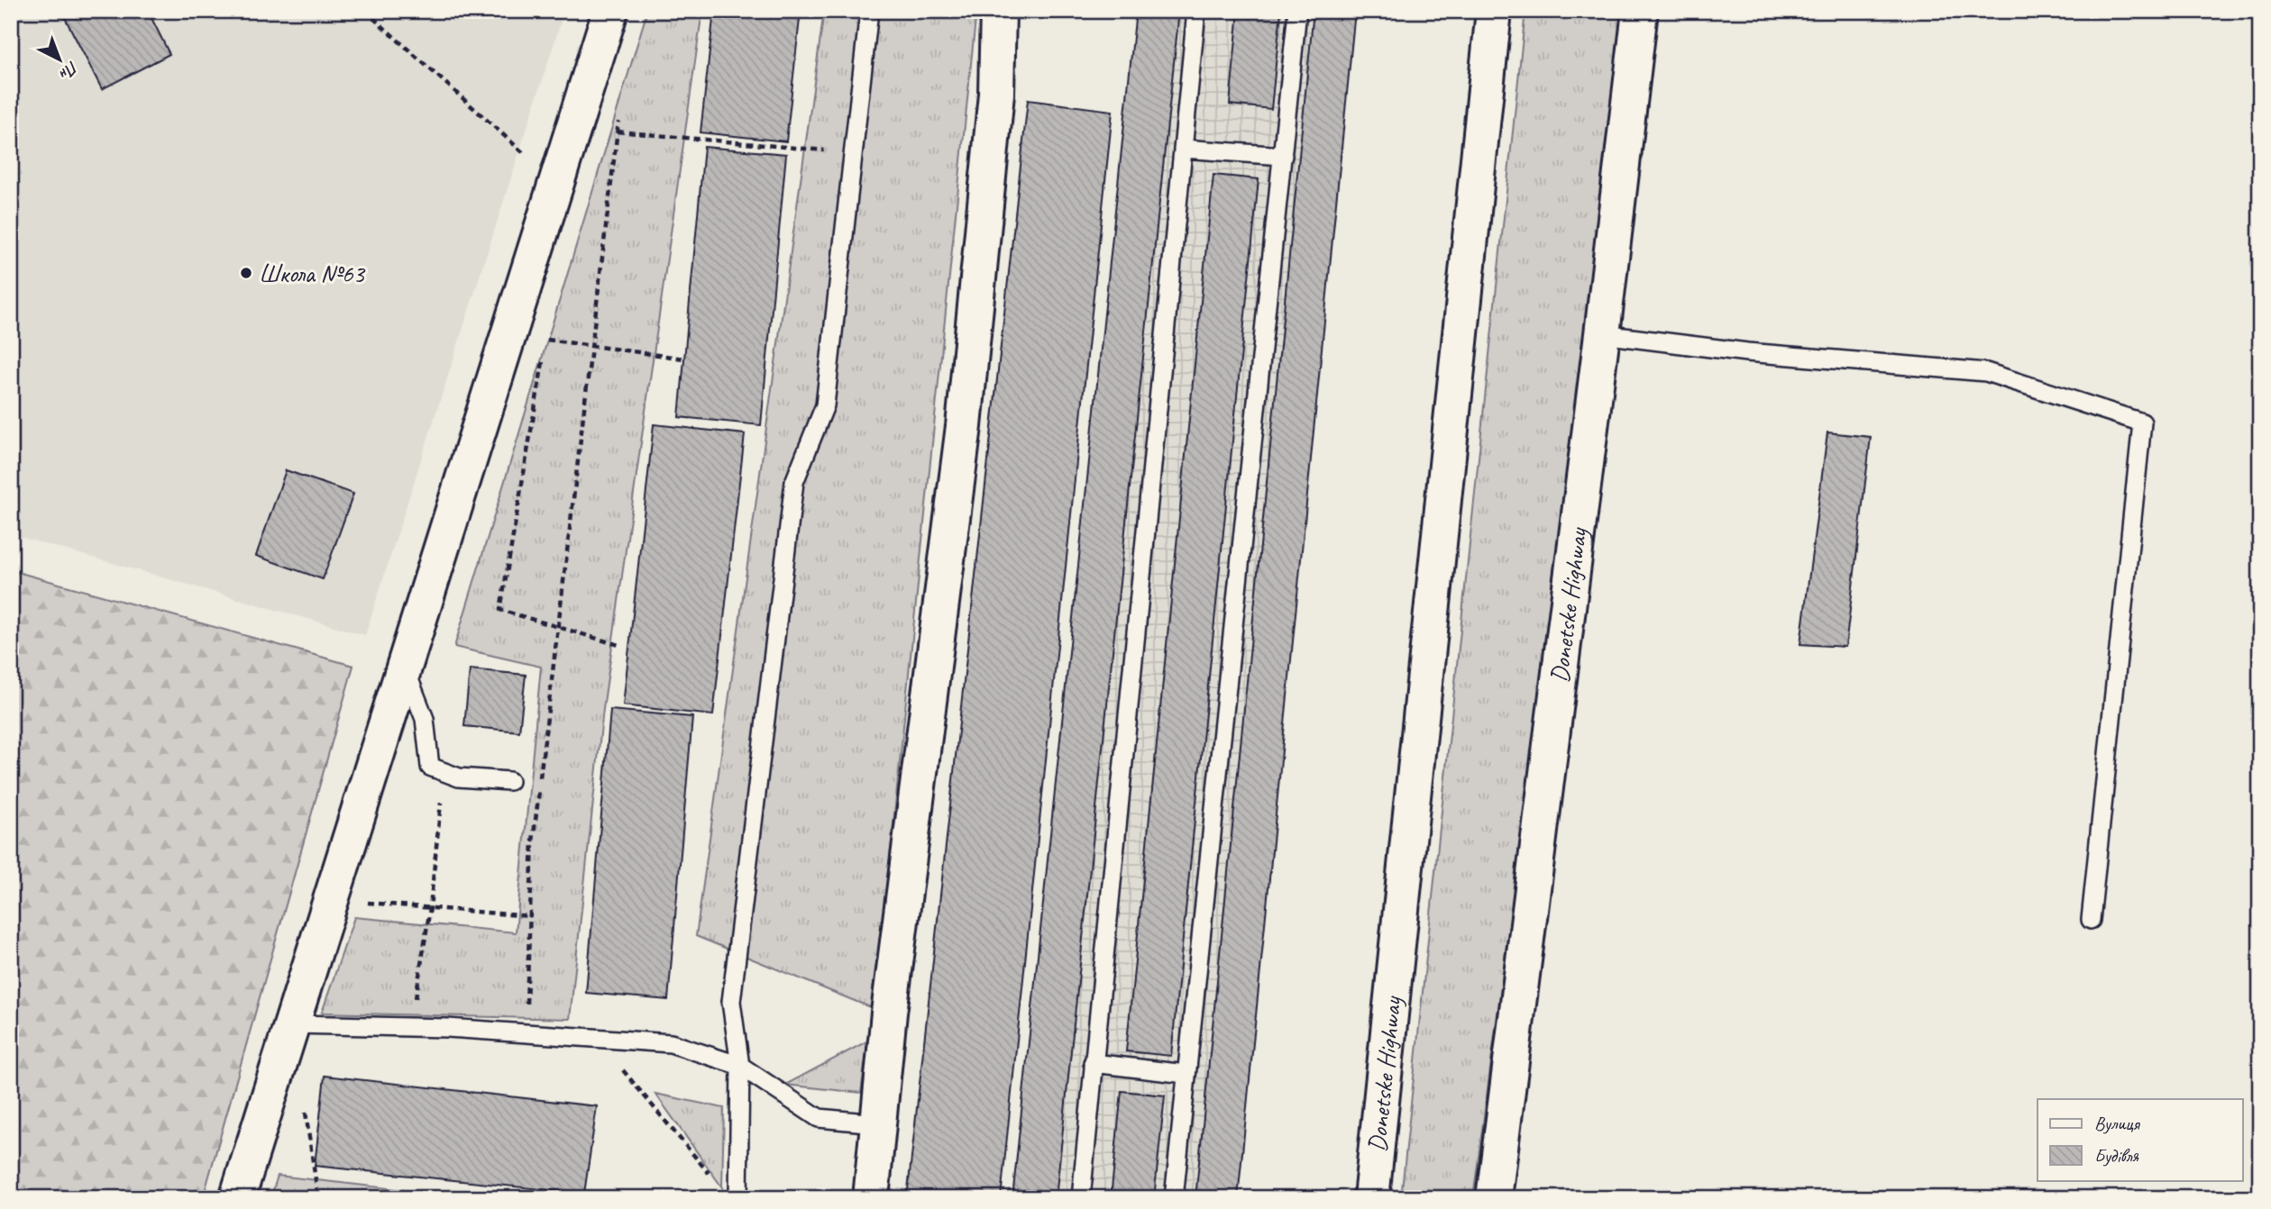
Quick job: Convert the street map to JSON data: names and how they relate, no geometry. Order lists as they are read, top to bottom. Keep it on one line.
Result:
{"streets":{"main road":["Donetske Highway"]},"places":["Школа №63"],"legend":["Вулиця","Будівля"],"north":"bottom right"}
